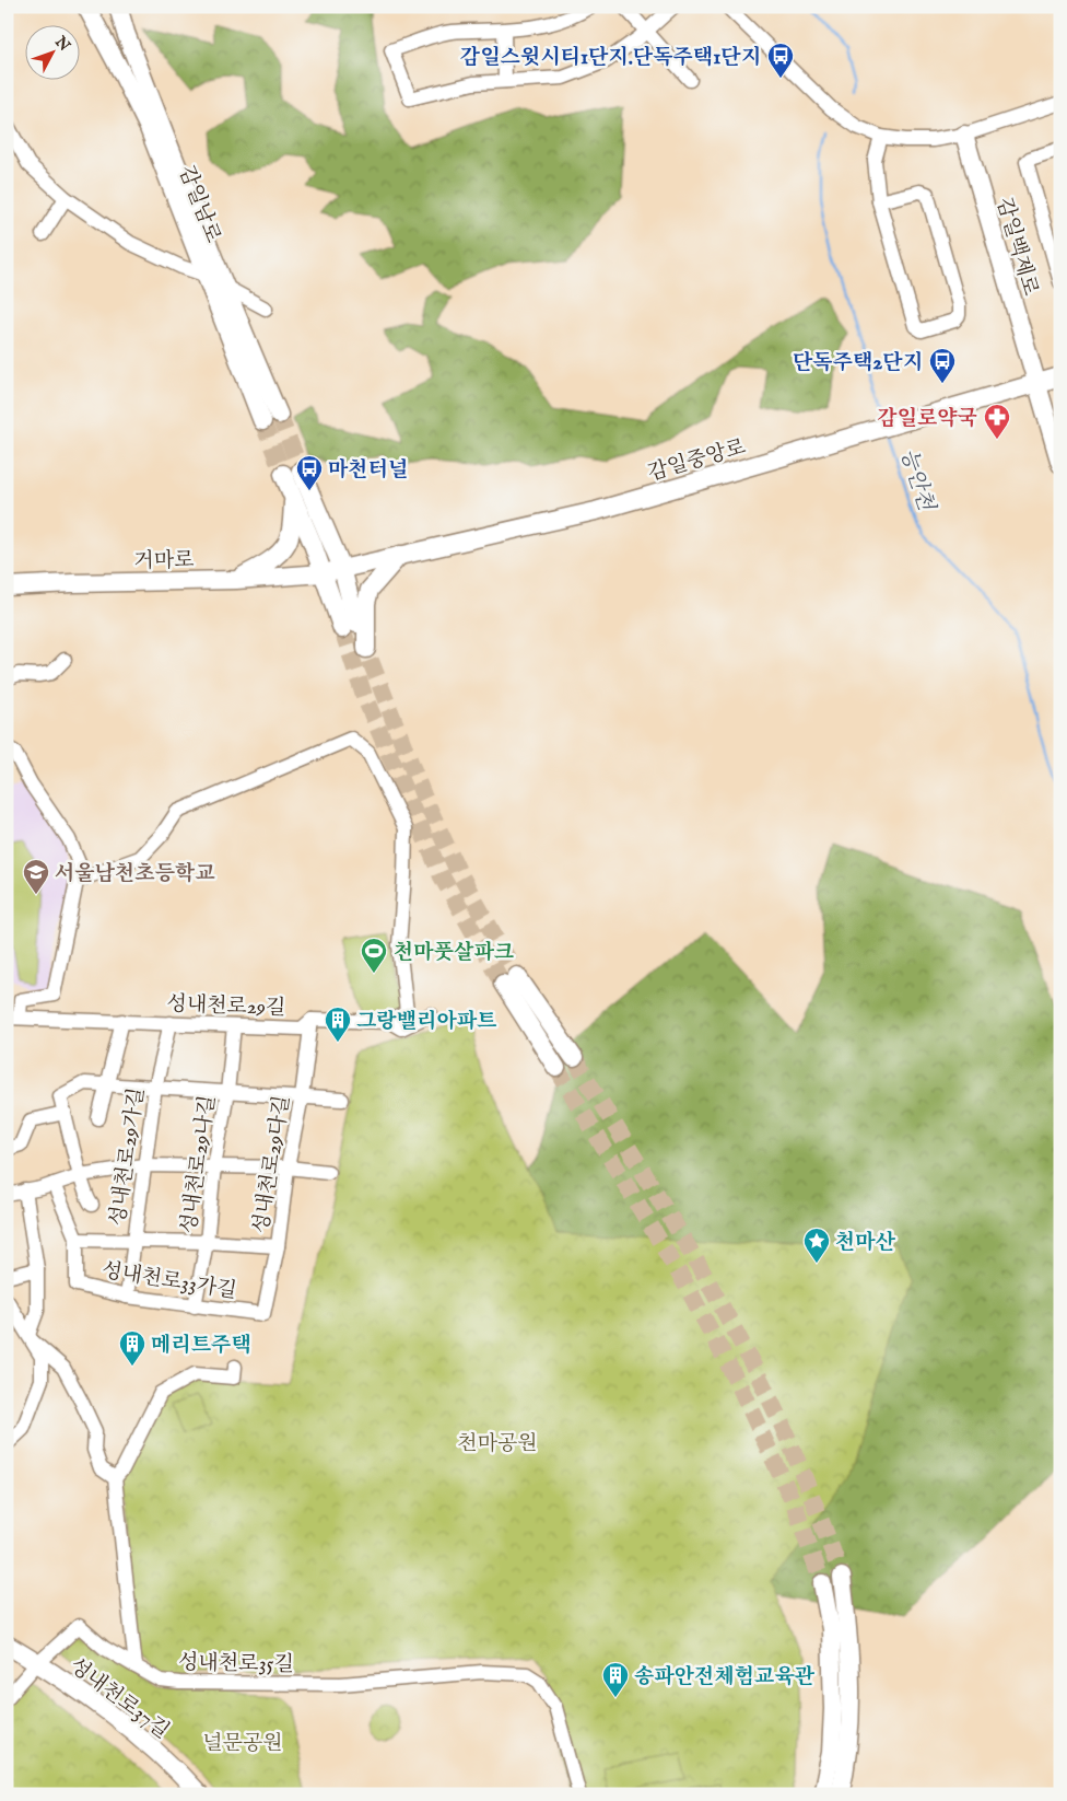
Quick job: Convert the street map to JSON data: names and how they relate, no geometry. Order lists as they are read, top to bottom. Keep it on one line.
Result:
{"streets":{"main road":["감일남로","감일백제로","감일중앙로","거마로","성내천로37길"],"street":["성내천로29길","성내천로29가길","성내천로29나길","성내천로29다길","성내천로33가길","성내천로35길"]},"crossings":[["감일백제로","감일중앙로"],["감일중앙로","거마로"],["성내천로29길","성내천로29가길"],["성내천로29길","성내천로29나길"],["성내천로29길","성내천로29다길"],["성내천로29가길","성내천로33가길"],["성내천로29나길","성내천로33가길"],["성내천로29다길","성내천로33가길"],["성내천로35길","성내천로37길"]],"water":["능안천"],"parks":["천마공원","널문공원"],"places":{"bus stop":["감일스윗시티1단지.단독주택1단지","단독주택2단지","마천터널"],"pharmacy":["감일로약국"],"school or university":["서울남천초등학교"],"sports":["천마풋살파크"],"building":["그랑밸리아파트","메리트주택","송파안전체험교육관"],"place":["천마산"]},"north":"top right"}
